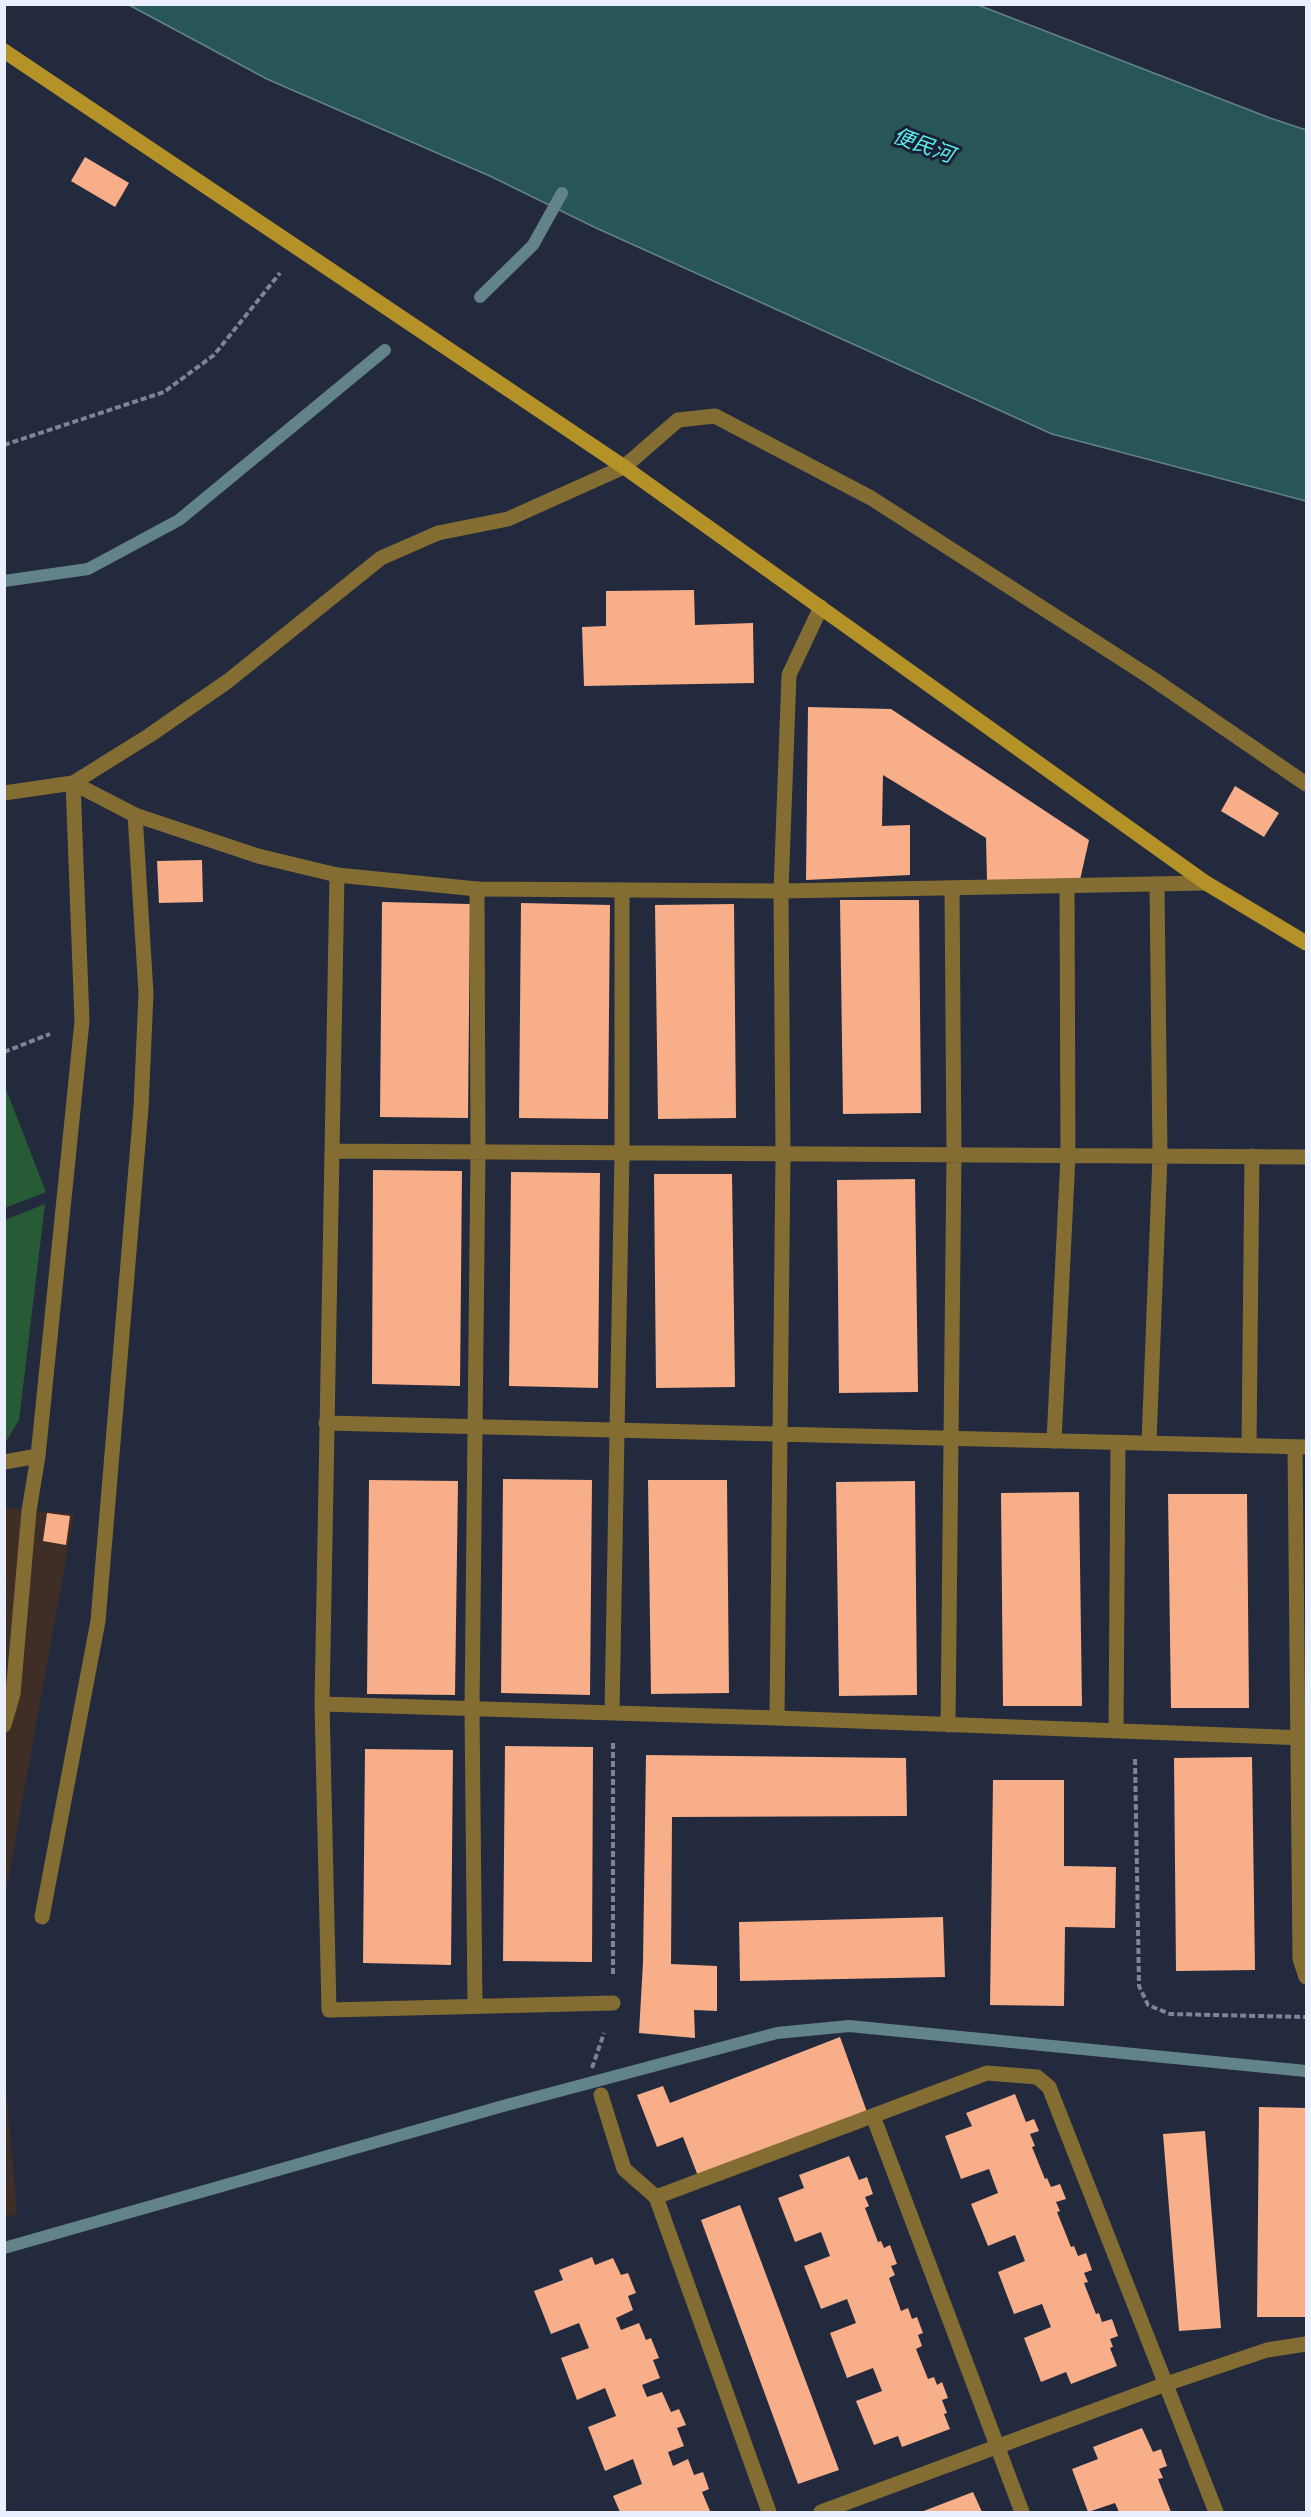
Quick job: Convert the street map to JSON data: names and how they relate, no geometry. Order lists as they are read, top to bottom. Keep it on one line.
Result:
{"water":["便民河"]}
